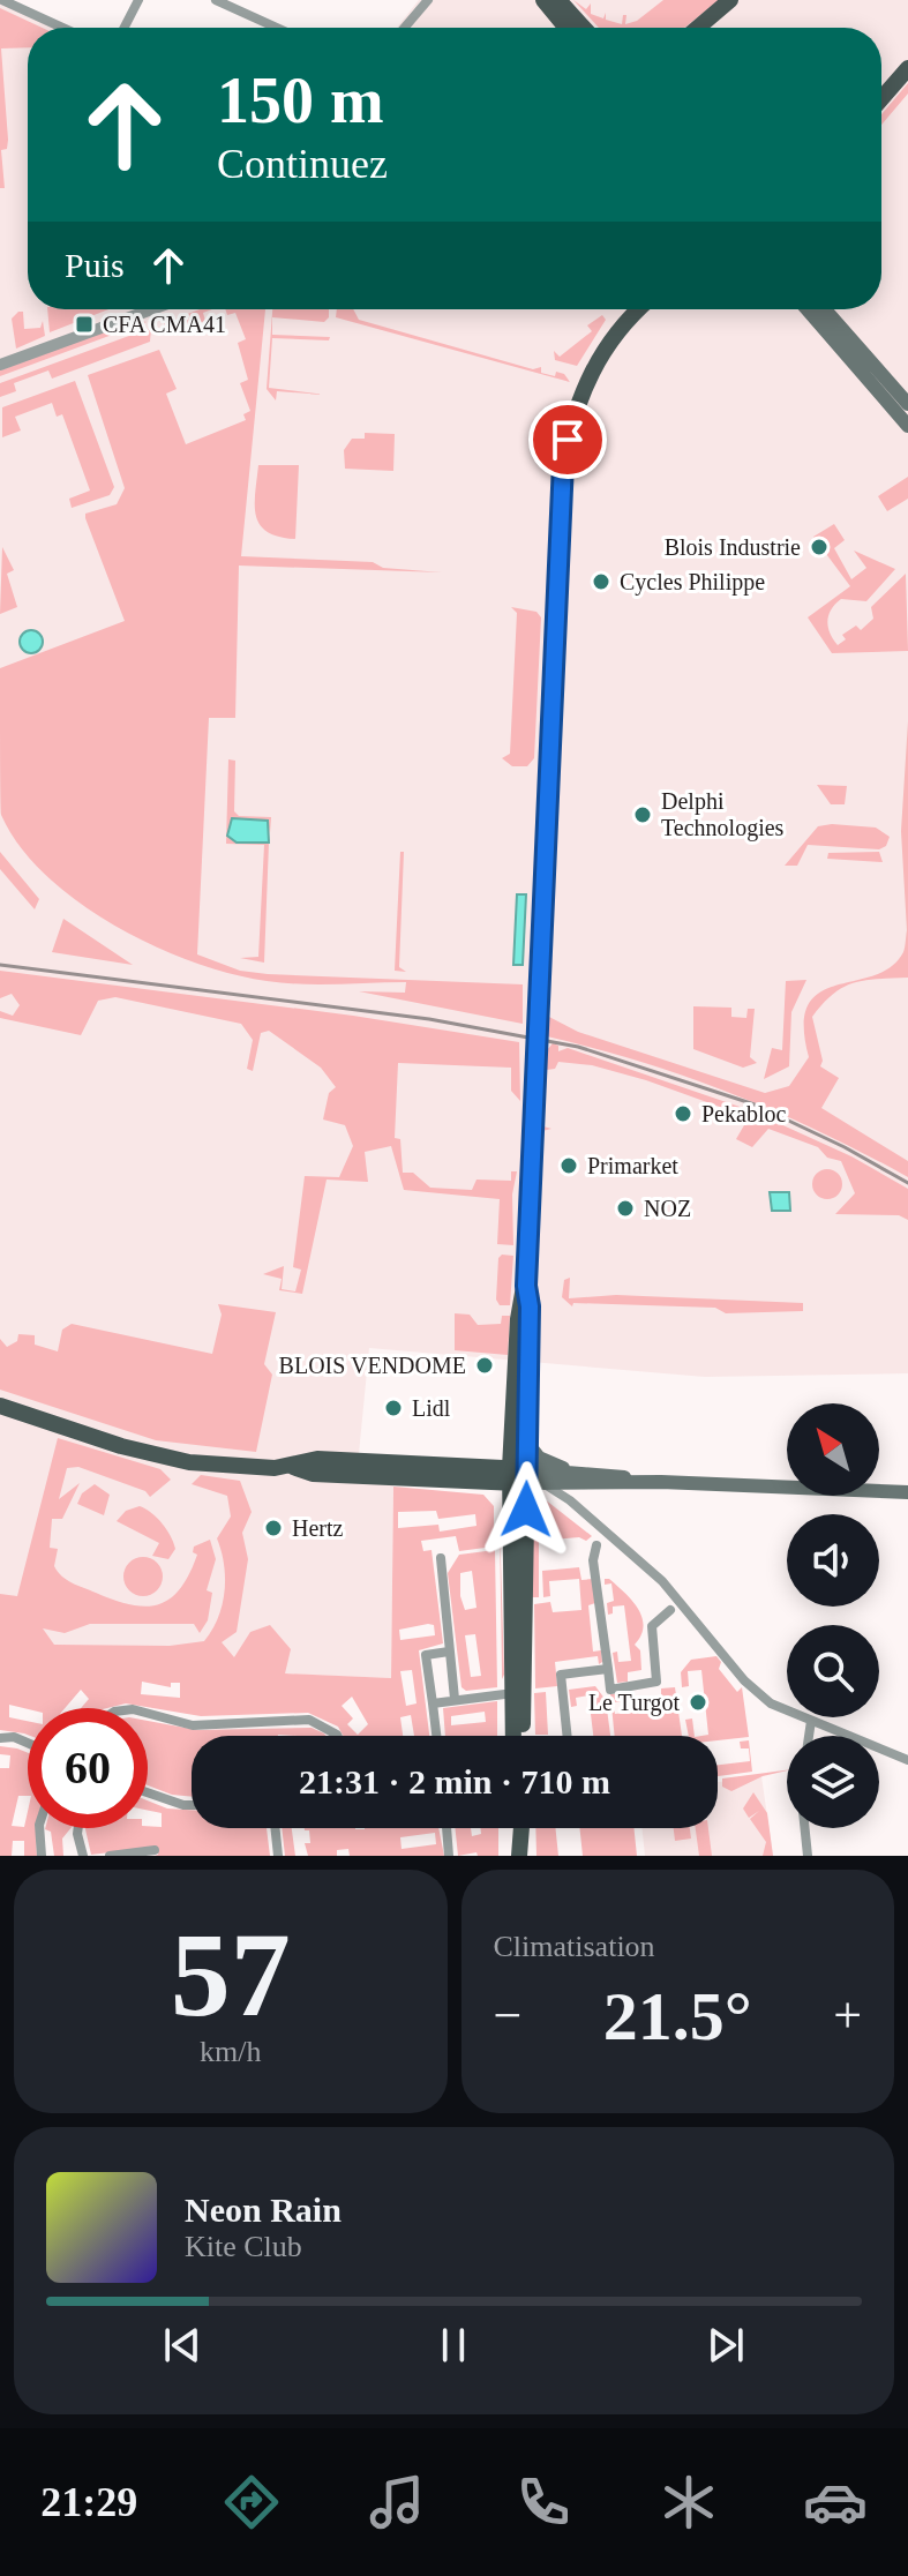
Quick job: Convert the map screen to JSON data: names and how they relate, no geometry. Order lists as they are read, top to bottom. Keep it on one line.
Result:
{"places":{"transit":["CFA CMA41"],"other":["Blois Industrie","Cycles Philippe","Delphi Technologies","Pekabloc","Primarket","NOZ","BLOIS VENDOME","Lidl","Hertz","Le Turgot"]},"north":"top left","page":{"turn":["150 m","Continuez"],"then":"Puis","limit":"60","trip":"21:31 · 2 min · 710 m","tile":[["57","km/h"],"Climatisation"],"heat":["−","21.5°","+"],"song":["Neon Rain","Kite Club"],"tabs":"21:29"}}
